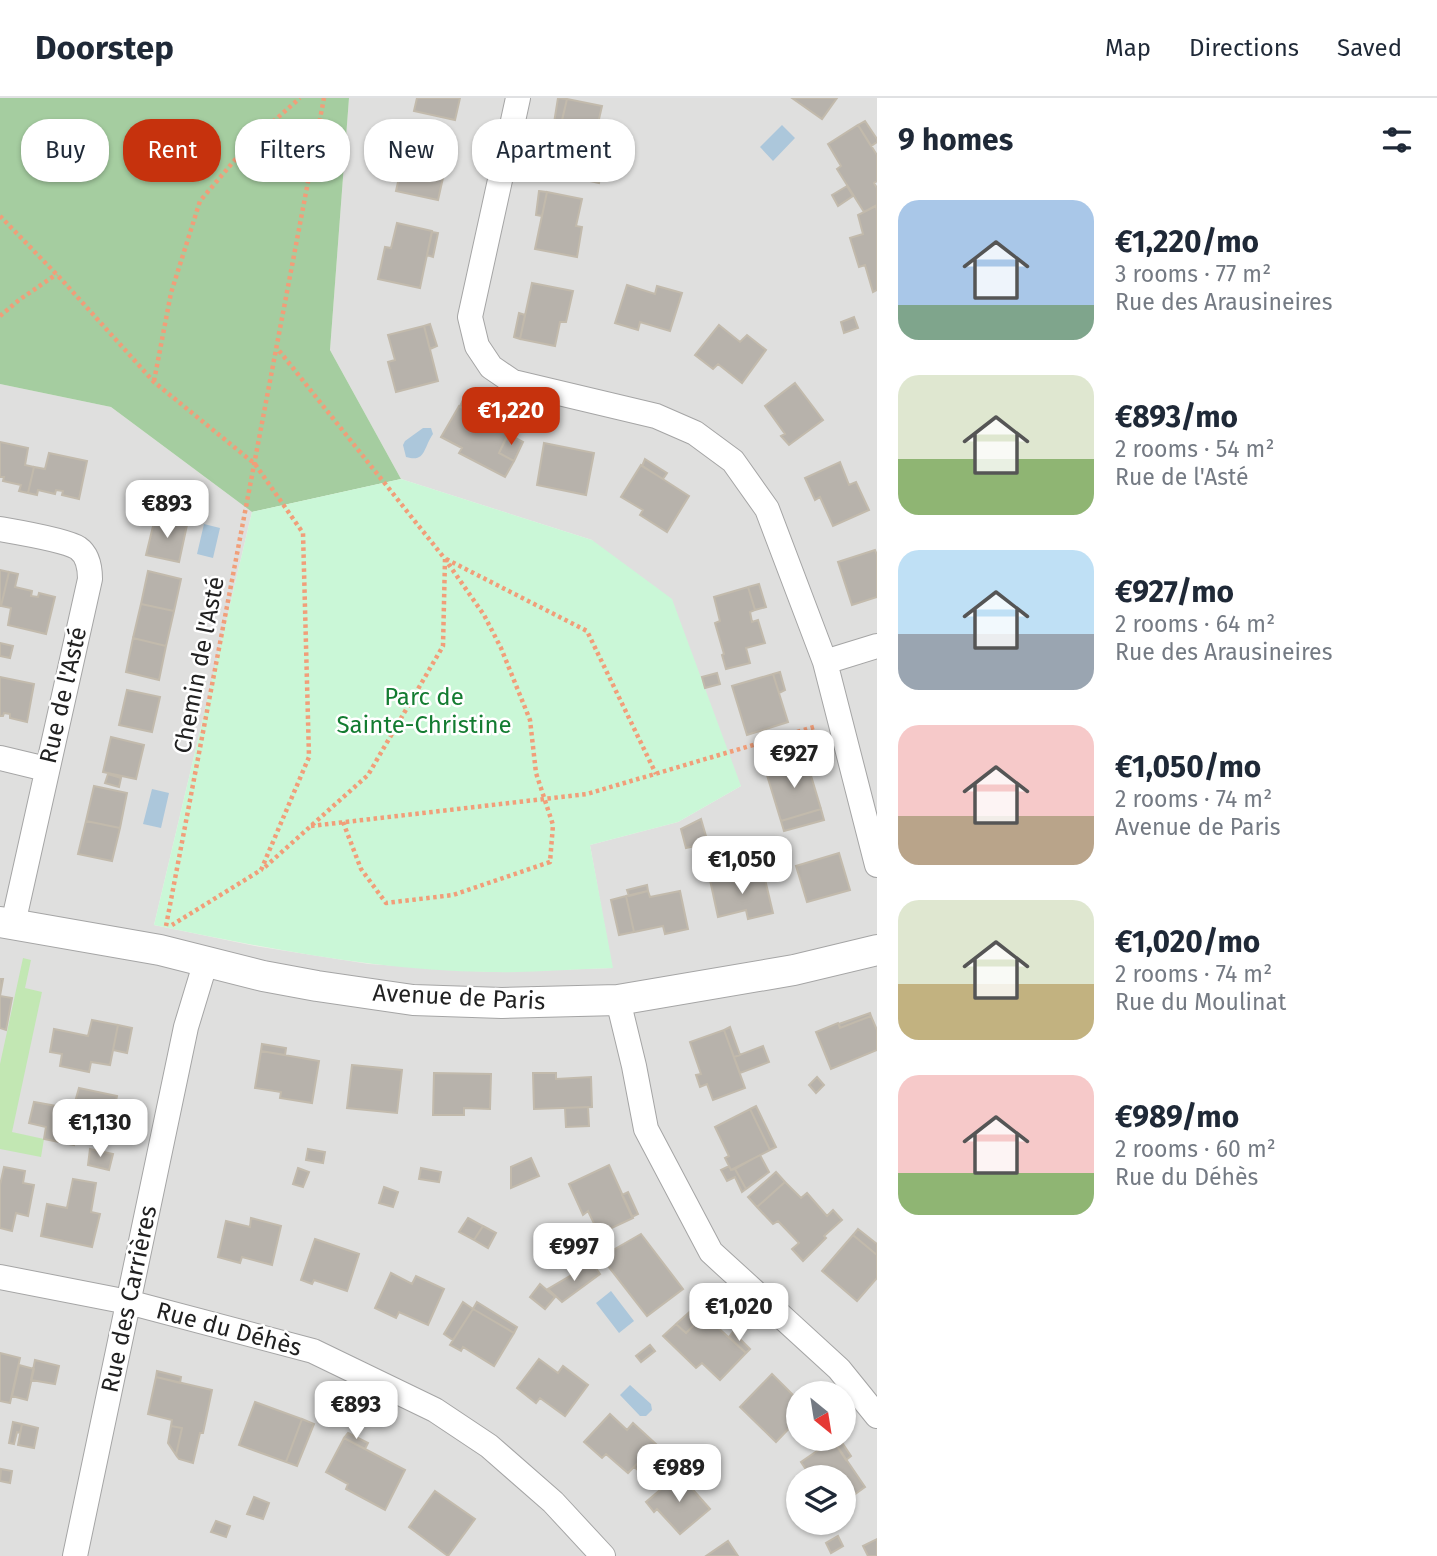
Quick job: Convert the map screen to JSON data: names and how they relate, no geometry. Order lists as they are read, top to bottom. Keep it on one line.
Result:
{"streets":{"street":["Rue de l'Asté","Avenue de Paris","Rue des Carrières","Rue du Déhès"],"path":["Chemin de l'Asté"]},"crossings":[["Rue de l'Asté","Avenue de Paris"],["Avenue de Paris","Rue des Carrières"],["Rue des Carrières","Rue du Déhès"]],"parks":["Parc de Sainte-Christine"],"north":"bottom right","page":{"header":"Doorstep","nav":["Map","Directions","Saved"],"heading":"9 homes","chip":["Buy","Rent","Filters","New","Apartment"],"list":[{"name":"€1,220/mo","note":"3 rooms · 77 m² · Rue des Arausineires"},{"name":"€893/mo","note":"2 rooms · 54 m² · Rue de l'Asté"},{"name":"€927/mo","note":"2 rooms · 64 m² · Rue des Arausineires"},{"name":"€1,050/mo","note":"2 rooms · 74 m² · Avenue de Paris"},{"name":"€1,020/mo","note":"2 rooms · 74 m² · Rue du Moulinat"},{"name":"€989/mo","note":"2 rooms · 60 m² · Rue du Déhès"}],"price":["€1,220","€893","€927","€1,050","€1,130","€997","€1,020","€893","€989"]}}
